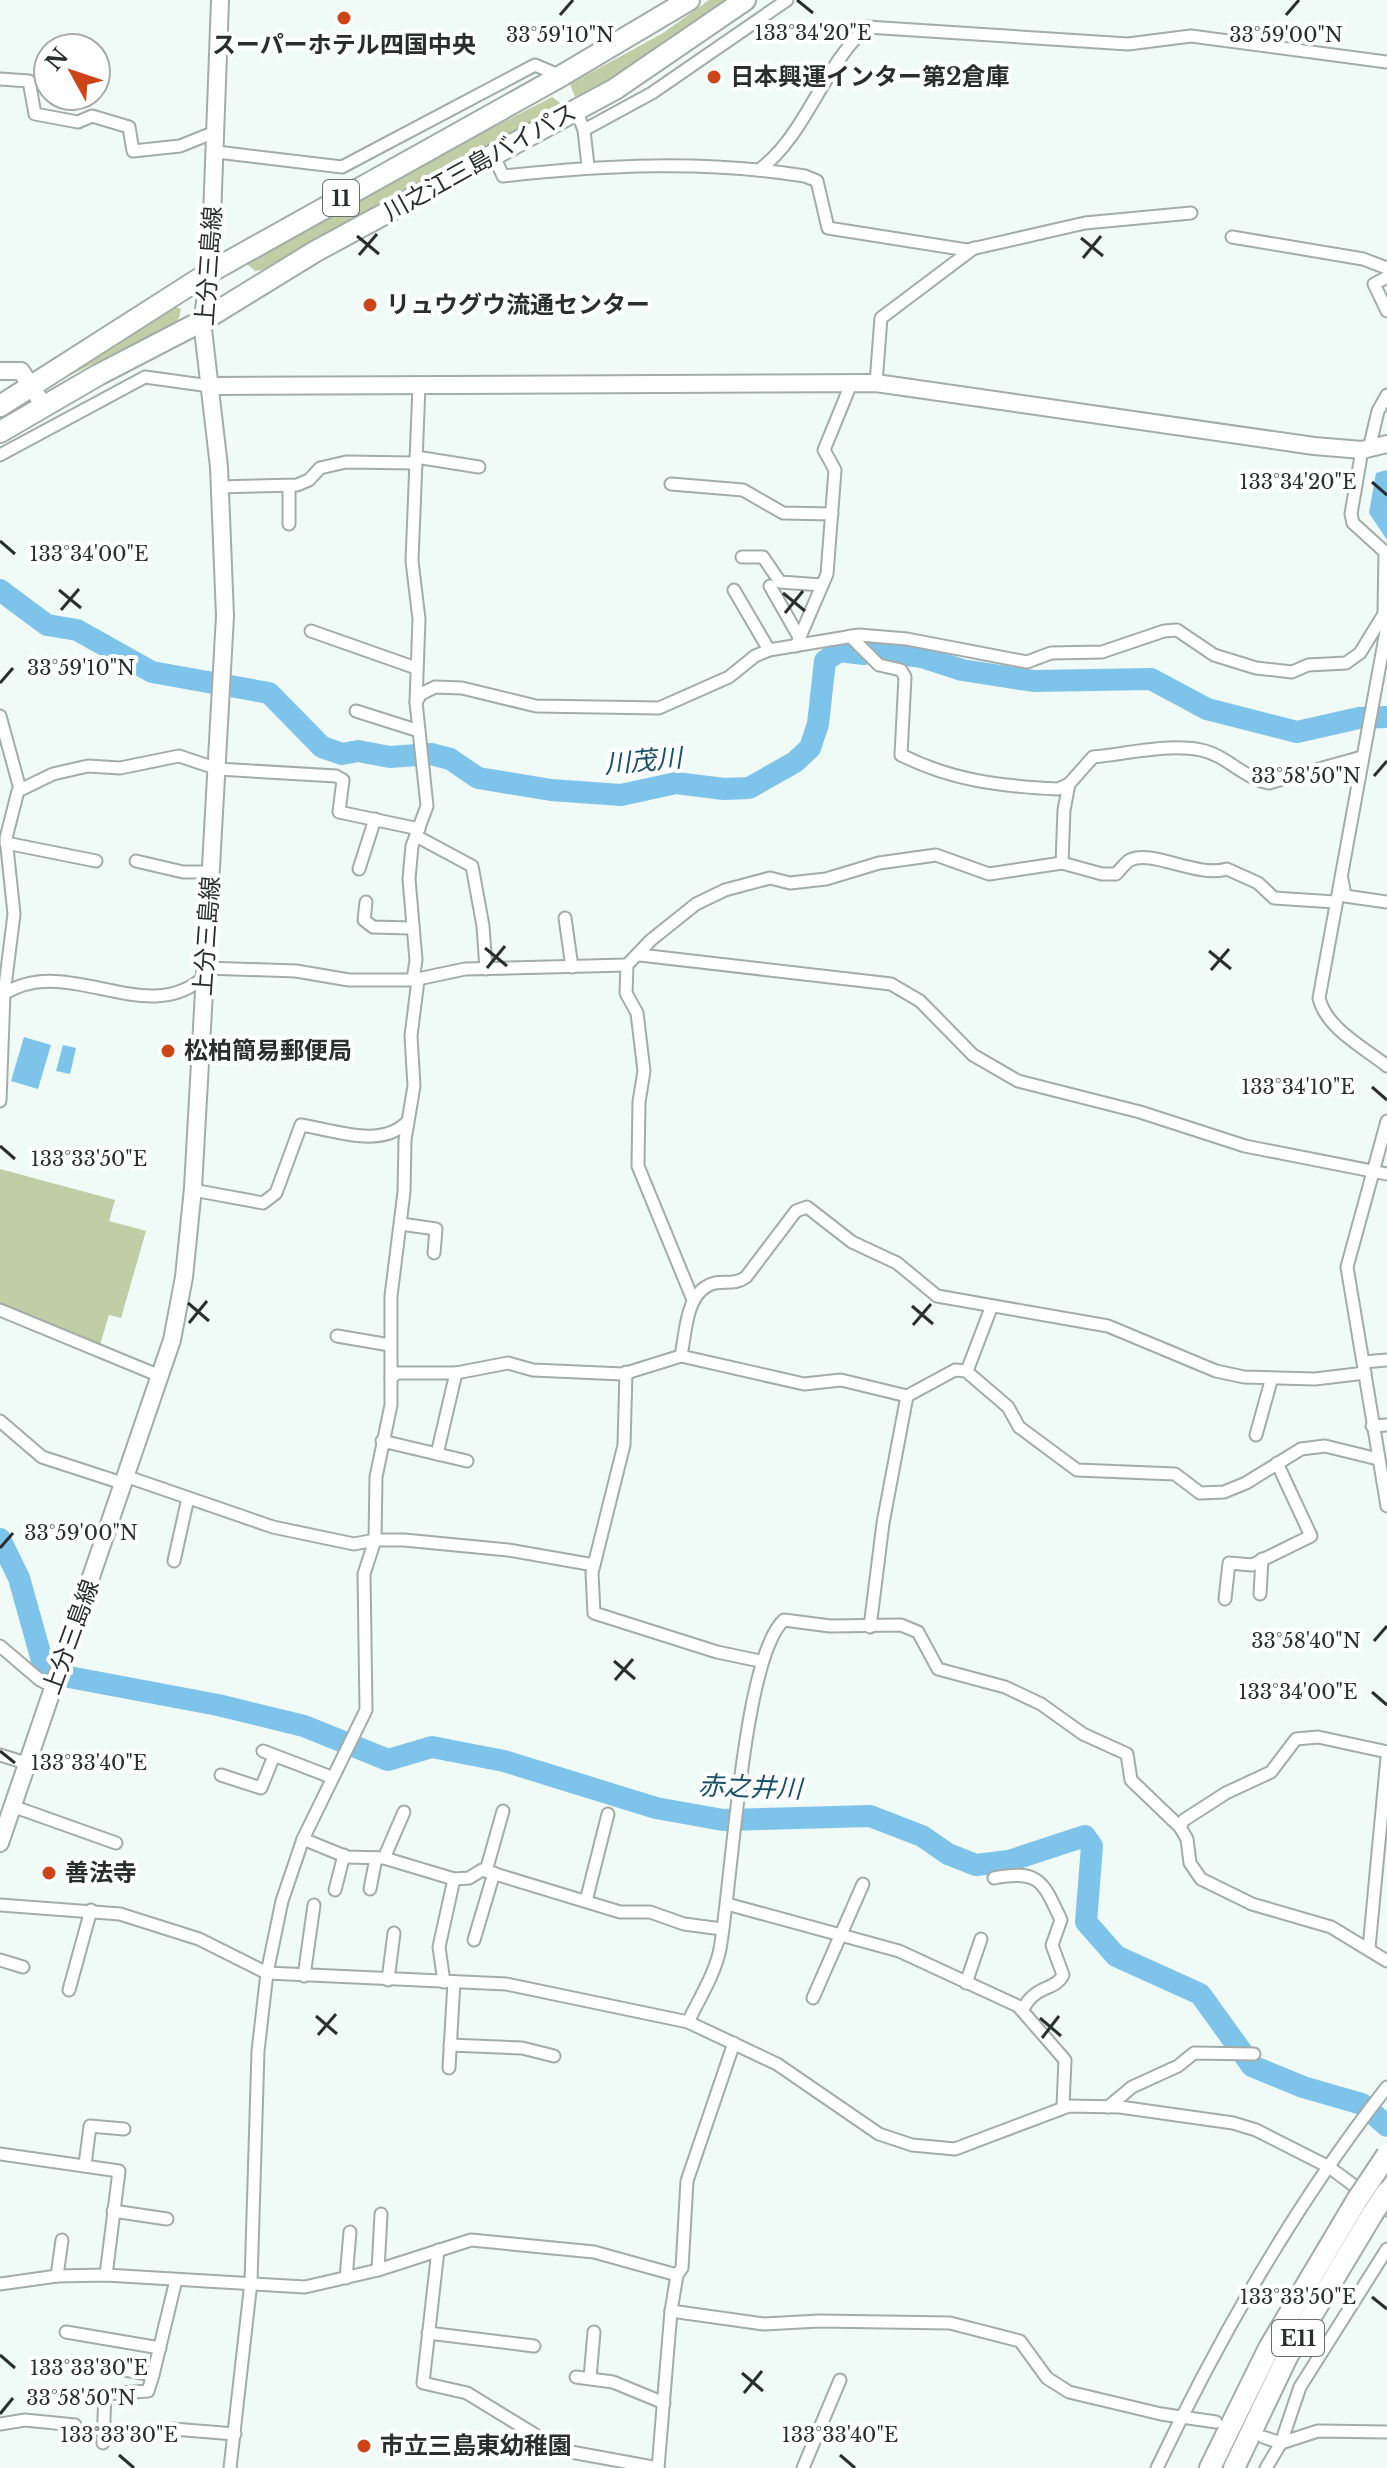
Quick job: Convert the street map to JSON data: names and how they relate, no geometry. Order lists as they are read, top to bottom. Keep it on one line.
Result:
{"streets":{"highway":["川之江三島バイパス","11","E11"],"main road":["上分三島線"]},"crossings":[["川之江三島バイパス","上分三島線"]],"water":["川茂川","赤之井川"],"places":["スーパーホテル四国中央","日本興運インター第2倉庫","リュウグウ流通センター","松柏簡易郵便局","善法寺","市立三島東幼稚園"],"north":"top left","coordinates":["133°34'20\"E","33°59'10\"N","33°59'00\"N","133°34'00\"E","33°58'50\"N","133°34'10\"E","133°33'50\"E","33°58'40\"N","133°33'40\"E","133°33'30\"E"]}
